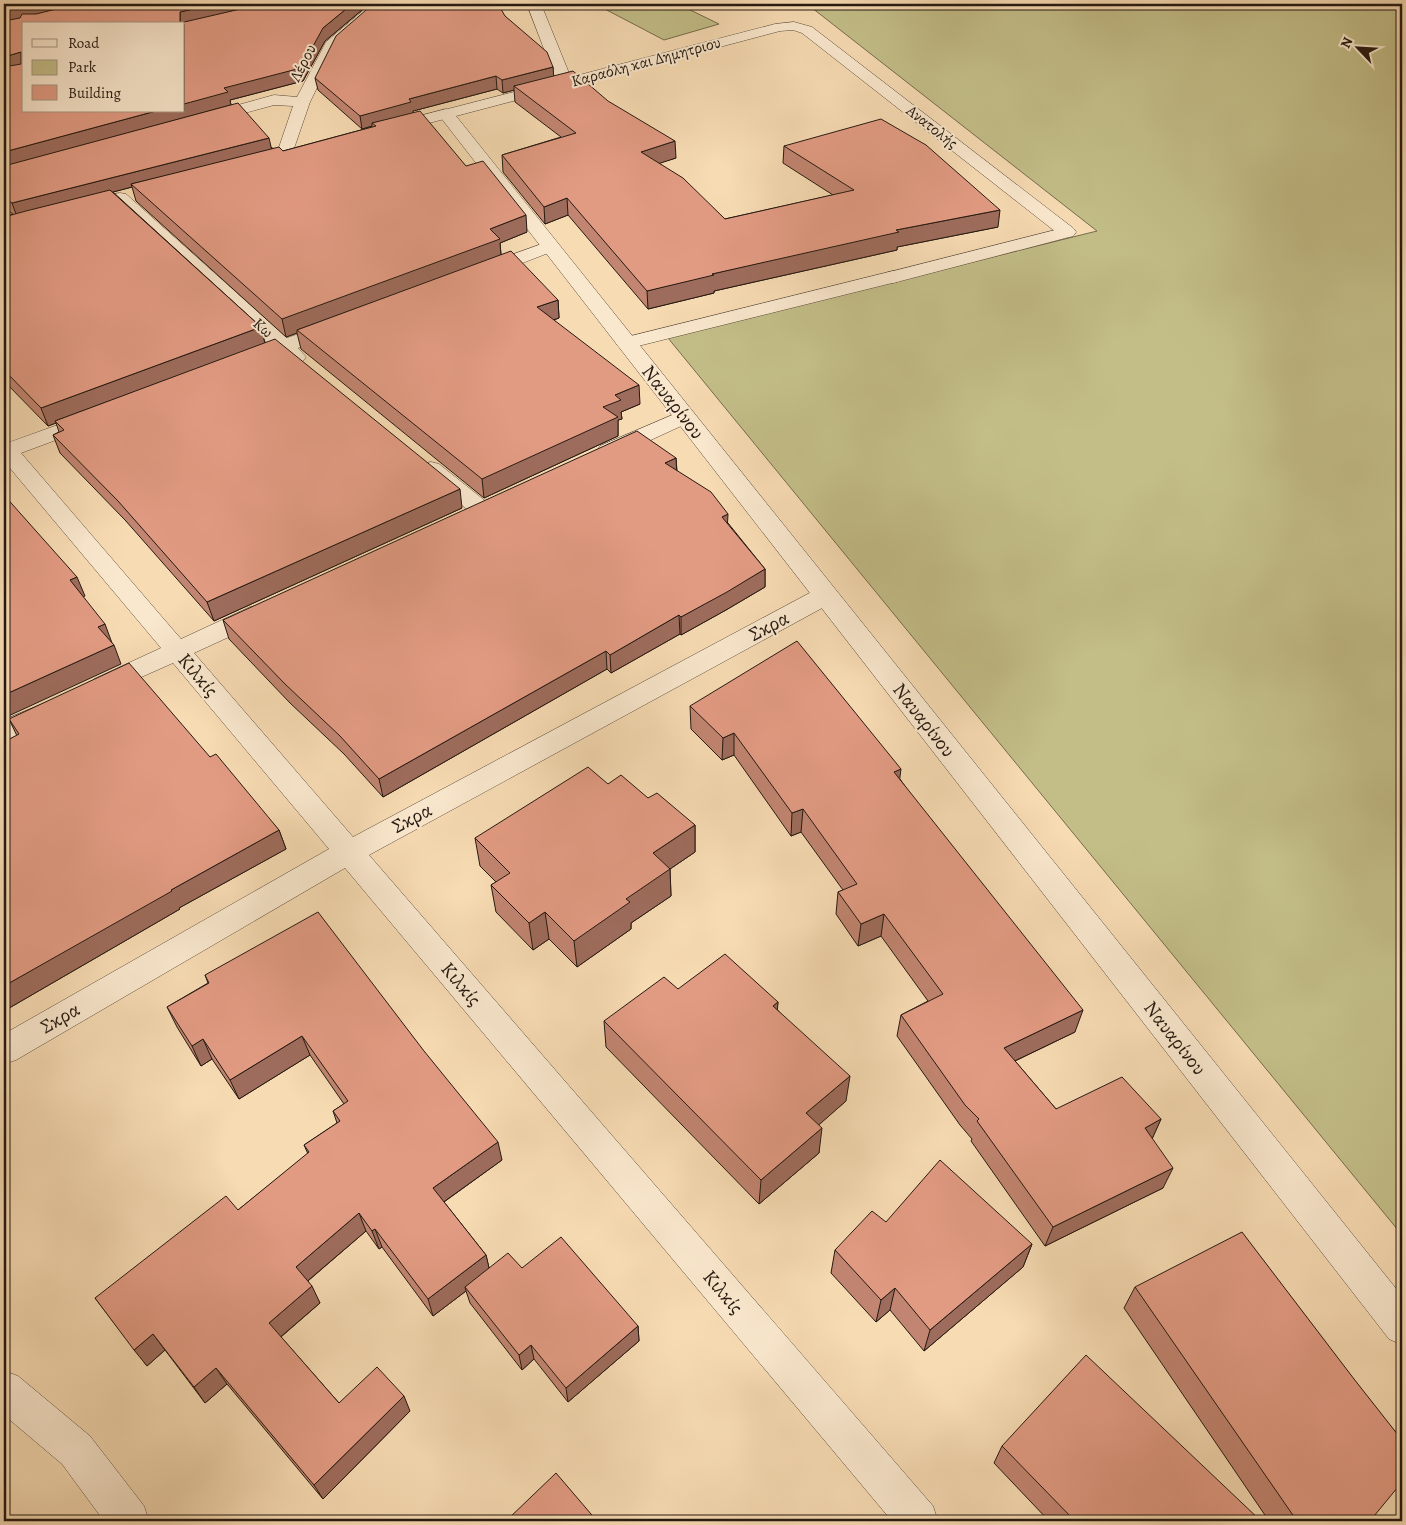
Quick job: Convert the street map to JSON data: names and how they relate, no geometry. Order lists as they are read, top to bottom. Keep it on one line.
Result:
{"streets":{"street":["Καραόλη και Δημητριου","Λέρου","Ανατολής","Κω","Ναυαρίνου","Σκρα","Κιλκίς"]},"crossings":[["Καραόλη και Δημητριου","Ανατολής"],["Καραόλη και Δημητριου","Ναυαρίνου"],["Ανατολής","Ναυαρίνου"],["Ναυαρίνου","Σκρα"],["Σκρα","Κιλκίς"]],"legend":["Road","Park","Building"],"north":"top left"}
